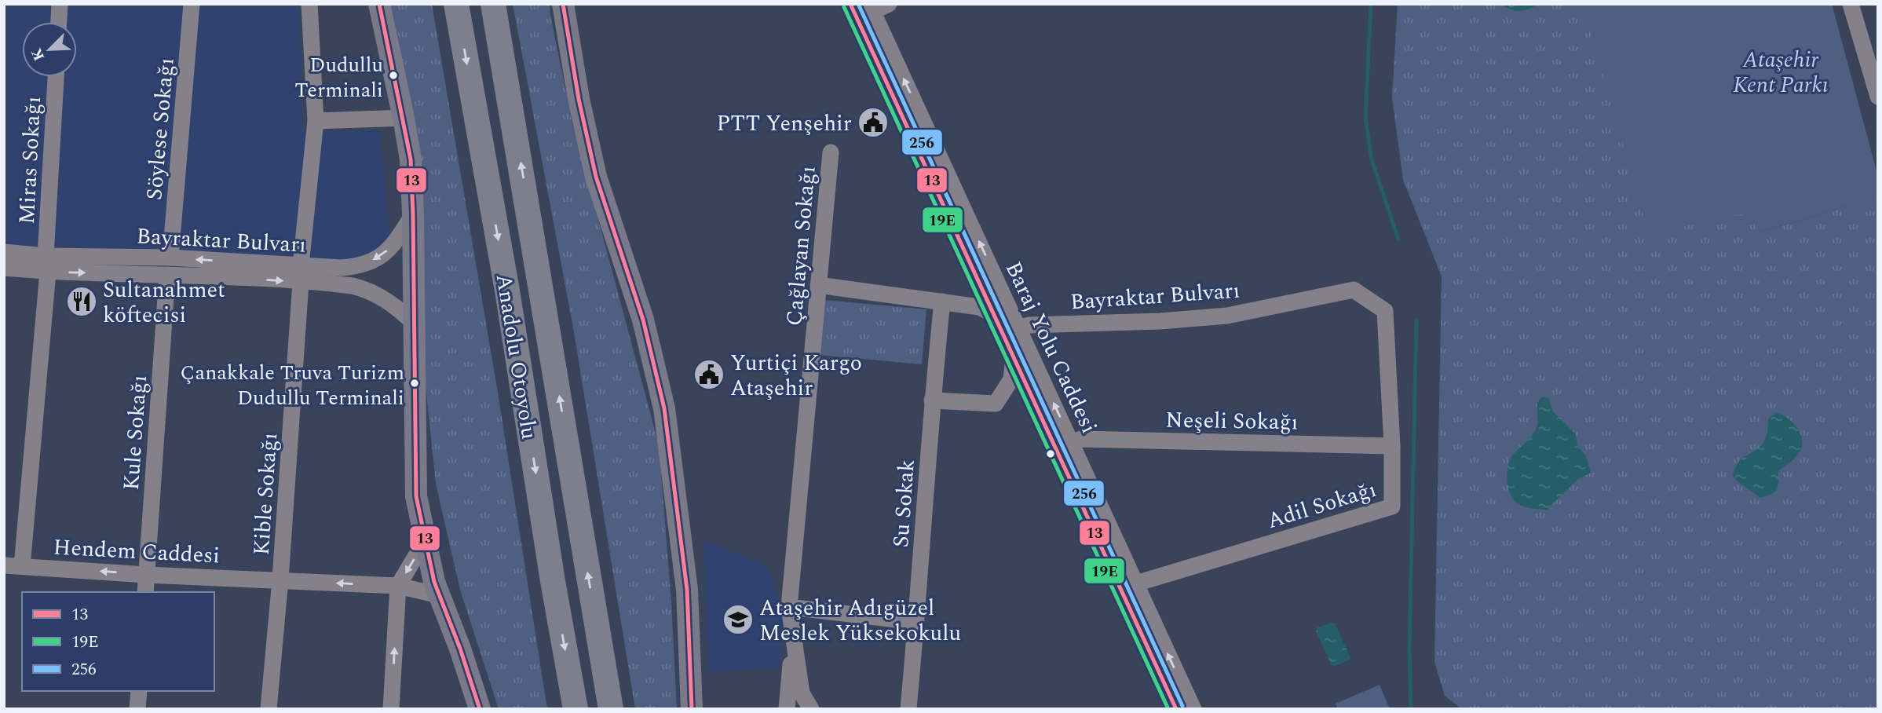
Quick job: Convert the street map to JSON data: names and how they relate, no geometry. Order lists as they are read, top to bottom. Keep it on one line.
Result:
{"streets":{"highway":["Anadolu Otoyolu"],"street":["Söylese Sokağı","Miras Sokağı","Bayraktar Bulvarı","Çağlayan Sokağı","Baraj Yolu Caddesi","Neşeli Sokağı","Kule Sokağı","Kible Sokağı","Su Sokak","Adil Sokağı","Hendem Caddesi"]},"crossings":[["Söylese Sokağı","Bayraktar Bulvarı"],["Miras Sokağı","Bayraktar Bulvarı"],["Miras Sokağı","Hendem Caddesi"],["Bayraktar Bulvarı","Baraj Yolu Caddesi"],["Bayraktar Bulvarı","Kule Sokağı"],["Bayraktar Bulvarı","Kible Sokağı"],["Bayraktar Bulvarı","Adil Sokağı"],["Baraj Yolu Caddesi","Neşeli Sokağı"],["Baraj Yolu Caddesi","Adil Sokağı"],["Neşeli Sokağı","Adil Sokağı"],["Kule Sokağı","Hendem Caddesi"],["Kible Sokağı","Hendem Caddesi"]],"one_way":["Hendem Caddesi"],"parks":["Ataşehir Kent Parkı"],"places":{"other":["Dudullu Terminali","Çanakkale Truva Turizm Dudullu Terminali"],"public building":["PTT Yenşehir","Yurtiçi Kargo Ataşehir"],"restaurant":["Sultanahmet köftecisi"],"school or university":["Ataşehir Adıgüzel Meslek Yüksekokulu"]},"lines":["transit line 13","transit line 256","transit line 19E"],"legend":["13","19E","256"],"north":"bottom left"}
